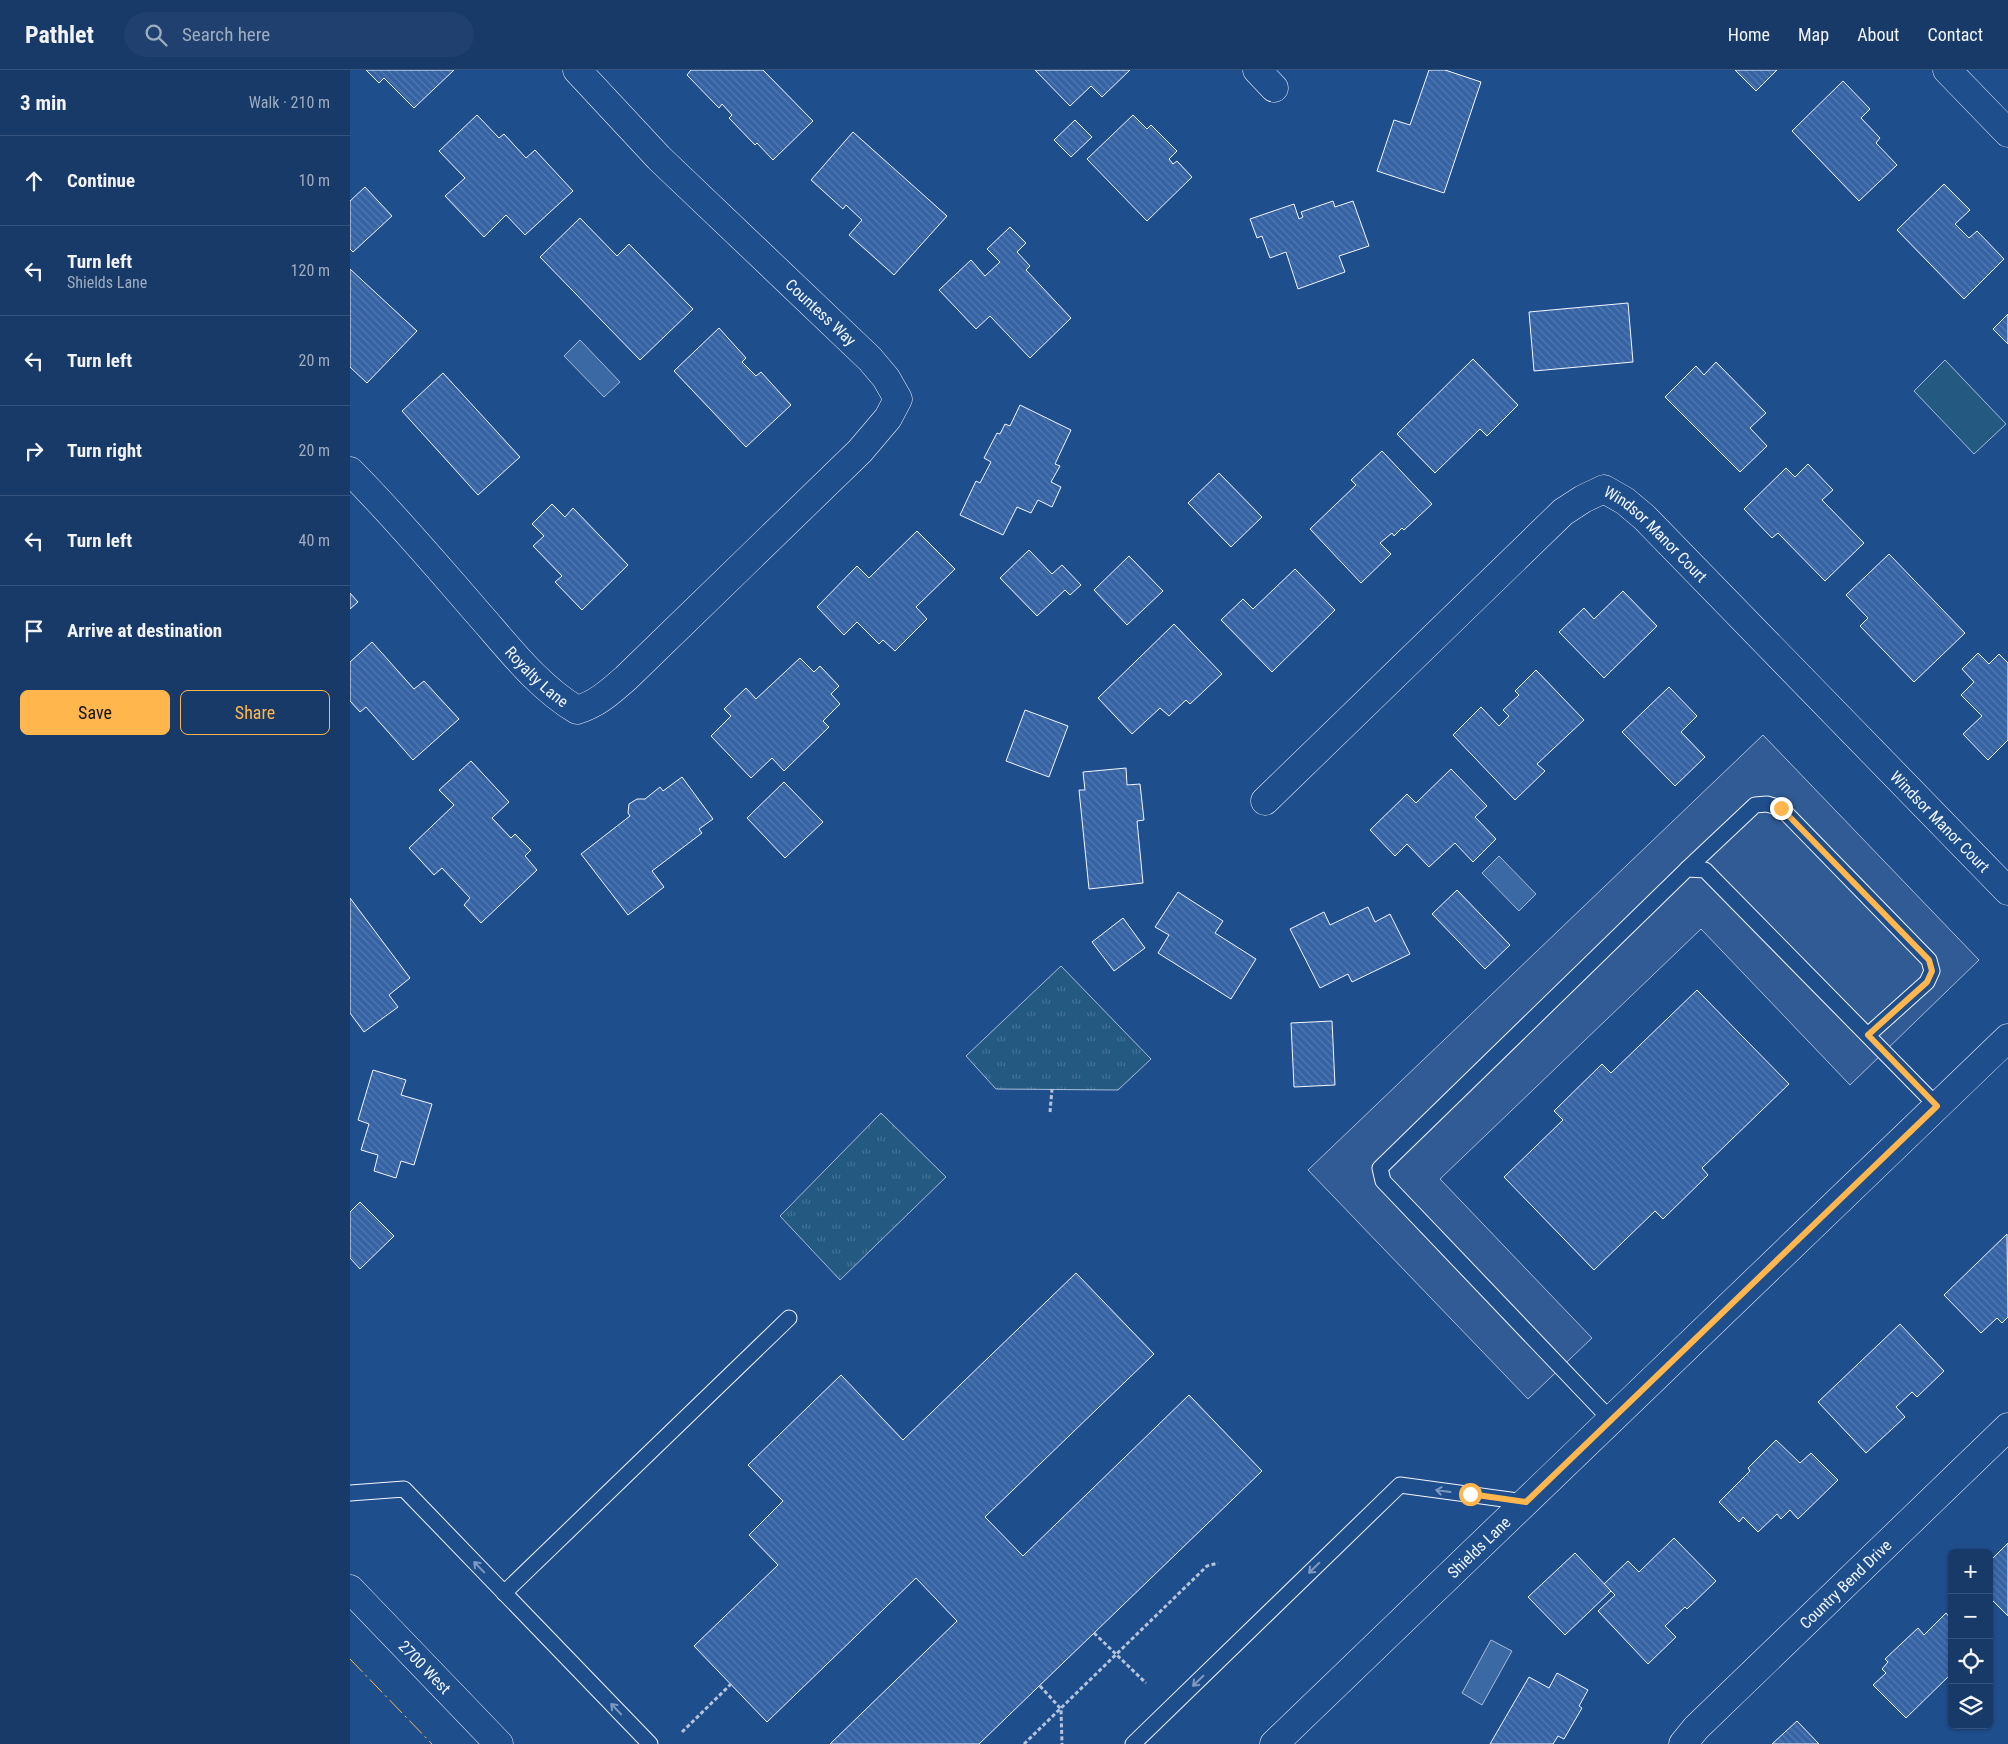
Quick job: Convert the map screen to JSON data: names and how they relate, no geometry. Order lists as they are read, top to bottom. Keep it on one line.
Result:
{"streets":{"street":["Countess Way","Windsor Manor Court","Royalty Lane","Shields Lane","Country Bend Drive","2700 West"]},"crossings":[["Countess Way","Royalty Lane"]],"page":{"header":"Pathlet","search":"Search here","nav":["Home","Map","About","Contact"],"heading":["3 min","Walk · 210 m"],"list":[["Continue","10 m"],["Turn left","Shields Lane","120 m"],["Turn left","20 m"],["Turn right","20 m"],["Turn left","40 m"],"Arrive at destination"],"buttons":["Save","Share"],"map_buttons":["+","−"]}}
